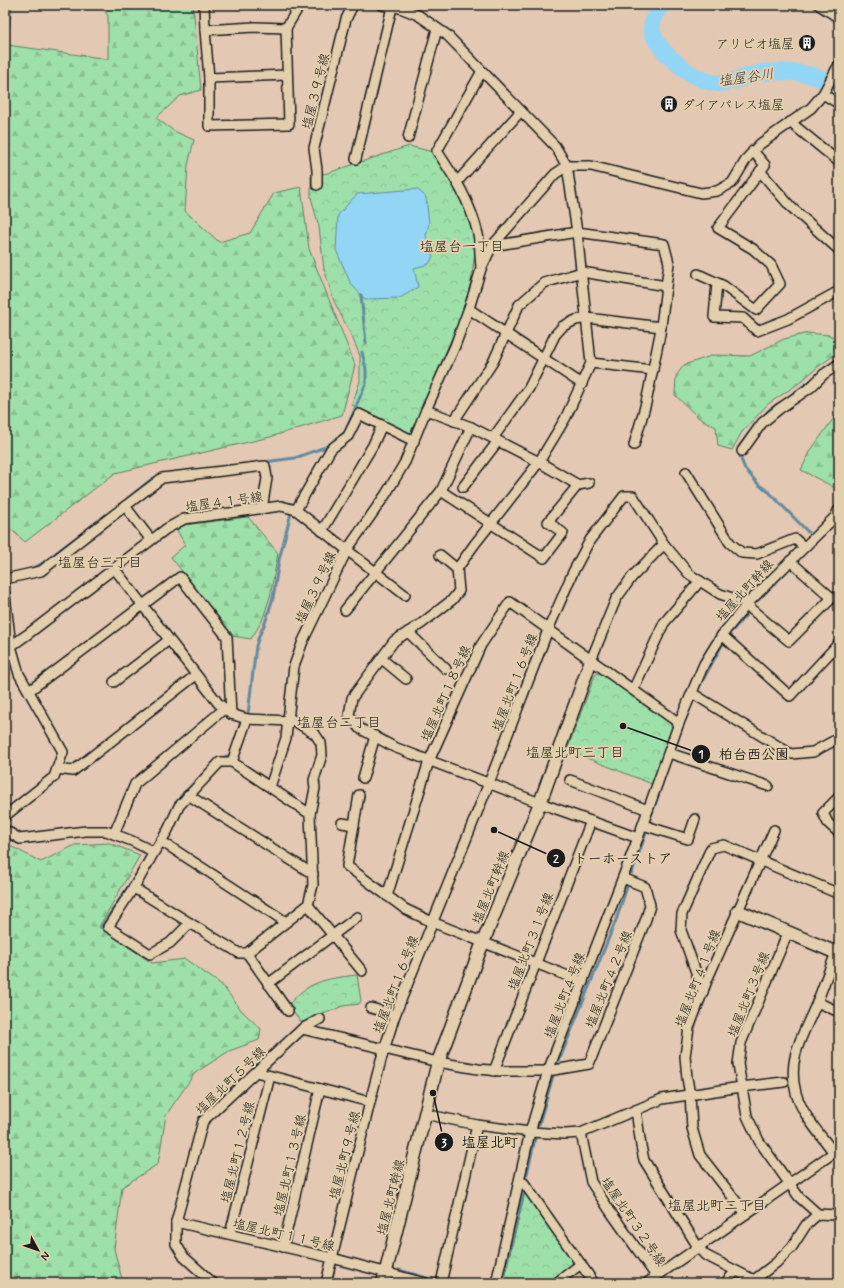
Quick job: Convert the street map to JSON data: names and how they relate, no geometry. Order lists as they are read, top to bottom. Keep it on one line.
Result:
{"streets":{"street":["塩屋３９号線","塩屋４１号線","塩屋北町幹線","塩屋北町１６号線","塩屋北町１８号線","塩屋北町３１号線","塩屋北町４１号線","塩屋北町４２号線","塩屋北町３号線","塩屋北町４号線","塩屋北町５号線","塩屋北町１２号線","塩屋北町９号線","塩屋北町１３号線","塩屋北町３２号線","塩屋北町１１号線"]},"crossings":[["塩屋３９号線","塩屋４１号線"],["塩屋北町幹線","塩屋北町１６号線"],["塩屋北町幹線","塩屋北町１８号線"],["塩屋北町幹線","塩屋北町４号線"],["塩屋北町幹線","塩屋北町１１号線"],["塩屋北町１６号線","塩屋北町１８号線"],["塩屋北町１６号線","塩屋北町９号線"],["塩屋北町４２号線","塩屋北町４号線"],["塩屋北町５号線","塩屋北町９号線"],["塩屋北町５号線","塩屋北町１１号線"],["塩屋北町１２号線","塩屋北町９号線"],["塩屋北町１２号線","塩屋北町１１号線"],["塩屋北町９号線","塩屋北町１３号線"],["塩屋北町９号線","塩屋北町１１号線"],["塩屋北町１３号線","塩屋北町１１号線"]],"districts":["塩屋台一丁目","塩屋台三丁目","塩屋台二丁目","塩屋北町三丁目","塩屋北町二丁目"],"water":["塩屋谷川"],"places":{"building":["アリピオ塩屋","ダイアパレス塩屋"],"other":["柏台西公園","トーホーストア","塩屋北町"]},"north":"bottom right"}
